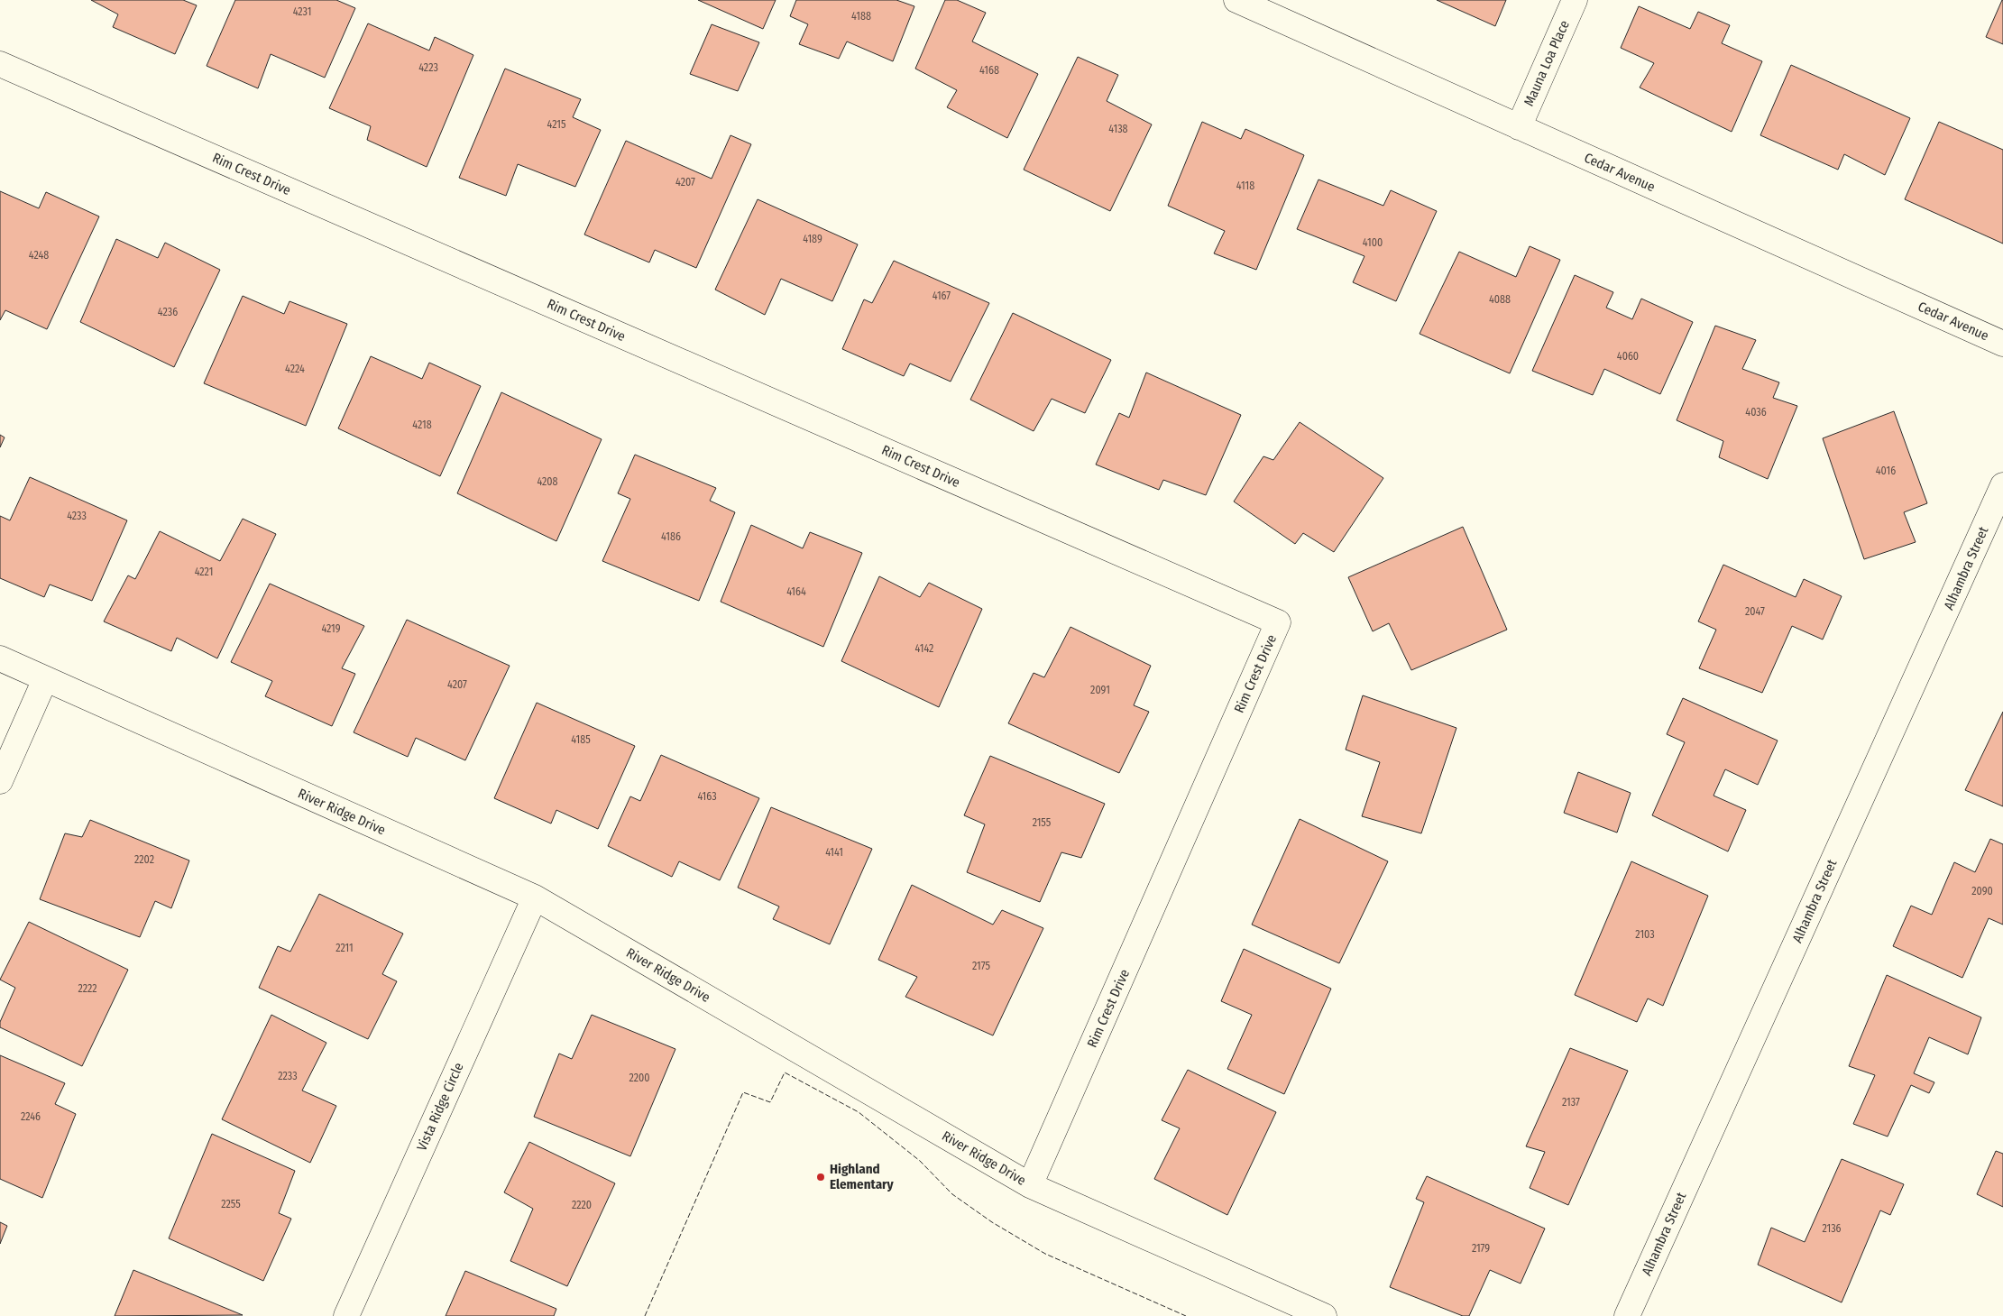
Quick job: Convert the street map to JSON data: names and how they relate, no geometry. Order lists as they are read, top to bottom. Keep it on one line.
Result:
{"streets":{"street":["Mauna Loa Place","Cedar Avenue","Rim Crest Drive","Alhambra Street","River Ridge Drive","Vista Ridge Circle"]},"crossings":[["Mauna Loa Place","Cedar Avenue"],["Rim Crest Drive","River Ridge Drive"],["River Ridge Drive","Vista Ridge Circle"]],"places":["Highland Elementary"],"house_numbers":["4231","4188","4223","4168","4215","4138","4207","4118","4189","4100","4248","4167","4088","4236","4060","4224","4036","4218","4016","4208","4233","4186","4221","4164","2047","4219","4142","4207","2091","4185","4163","2155","4141","2202","2090","2103","2211","2175","2222","2233","2200","2137","2246","2255","2220","2136","2179"]}
